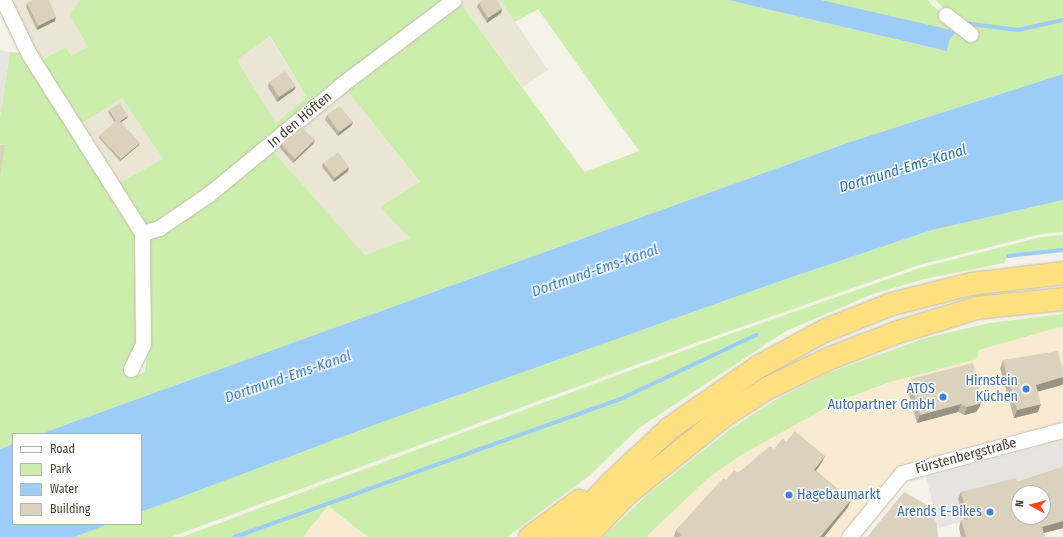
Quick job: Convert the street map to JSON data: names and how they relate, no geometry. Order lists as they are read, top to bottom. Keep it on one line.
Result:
{"streets":{"street":["In den Höften","Fürstenbergstraße"]},"water":["Dortmund-Ems-Kanal"],"places":["Hirnstein Küchen","ATOS Autopartner GmbH","Hagebaumarkt","Arends E-Bikes"],"legend":["Road","Park","Water","Building"],"north":"left"}
